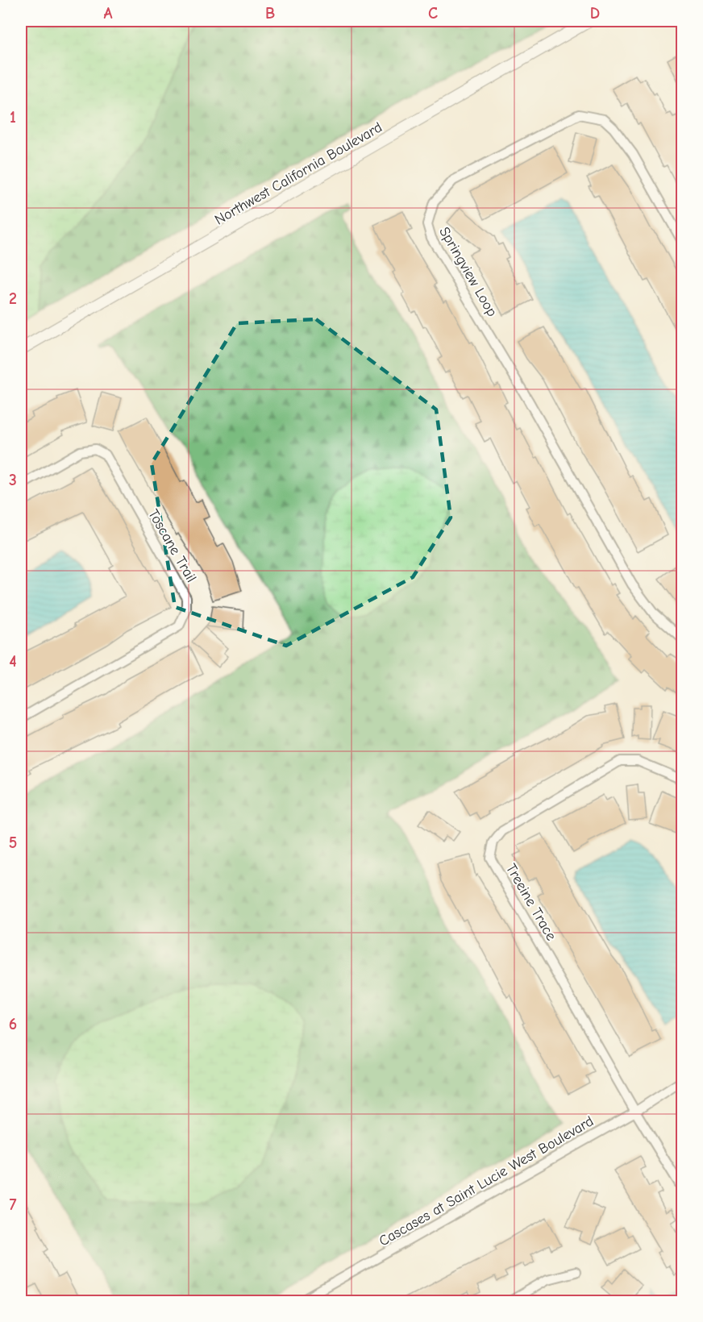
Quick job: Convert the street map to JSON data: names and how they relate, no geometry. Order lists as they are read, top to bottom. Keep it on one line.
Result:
{"streets":{"street":["Northwest California Boulevard","Springview Loop","Toscane Trail","Treeine Trace","Cascases at Saint Lucie West Boulevard"]},"crossings":[["Treeine Trace","Cascases at Saint Lucie West Boulevard"]],"grid":{"columns":["A","B","C","D"],"rows":["1","2","3","4","5","6","7"]}}
